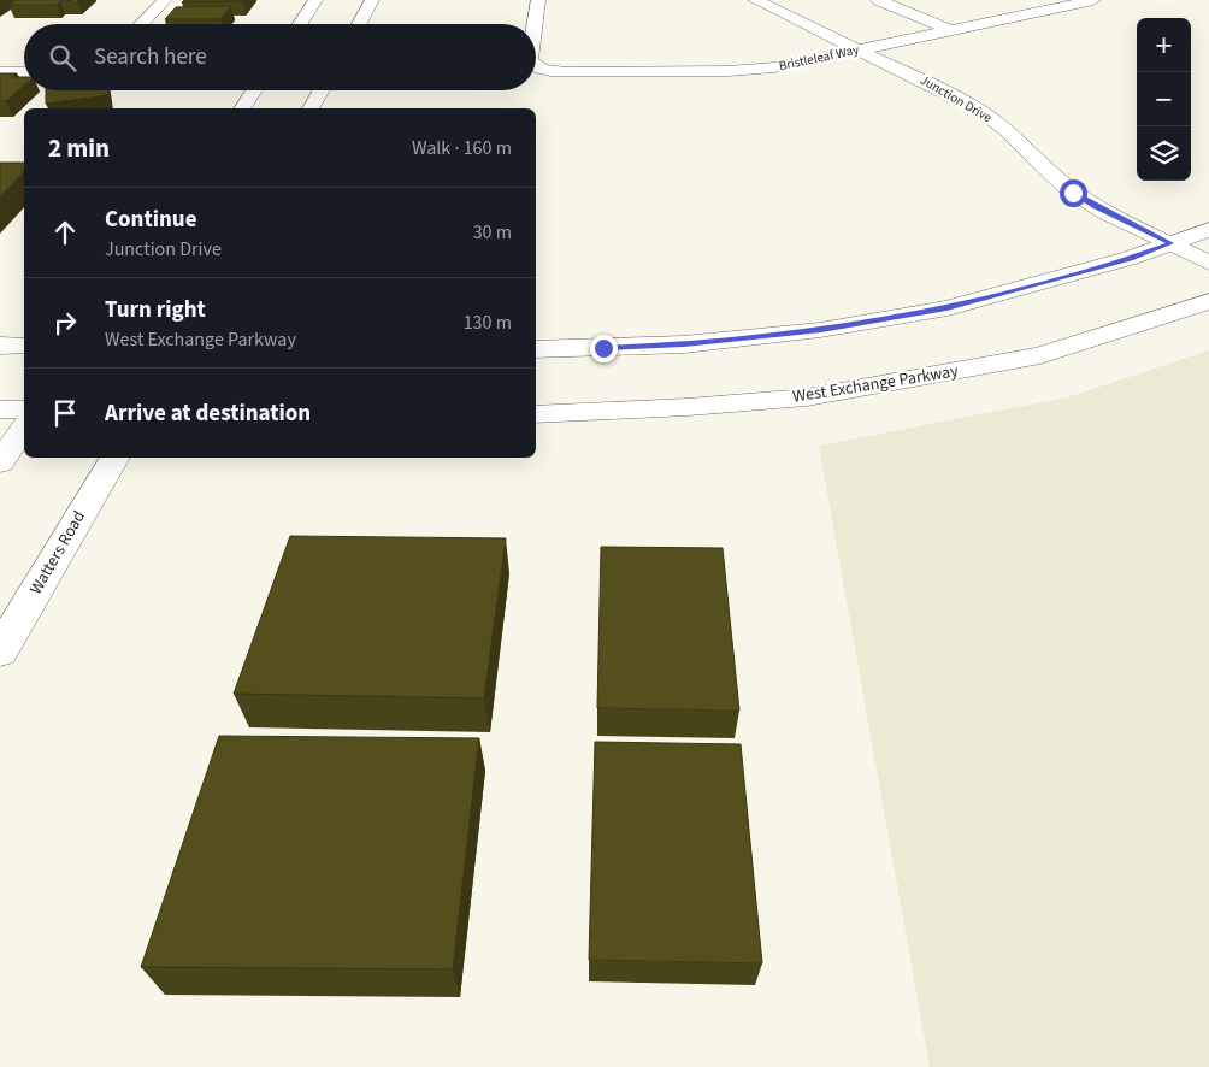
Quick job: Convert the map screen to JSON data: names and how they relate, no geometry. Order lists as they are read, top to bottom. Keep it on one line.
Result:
{"streets":{"street":["Bristleleaf Way","Junction Drive","West Exchange Parkway","Watters Road"]},"crossings":[["Bristleleaf Way","Junction Drive"]],"page":{"map_buttons":["+","−"],"search":"Search here","heading":["2 min","Walk · 160 m"],"list":[["Continue","Junction Drive","30 m"],["Turn right","West Exchange Parkway","130 m"],"Arrive at destination"]}}
